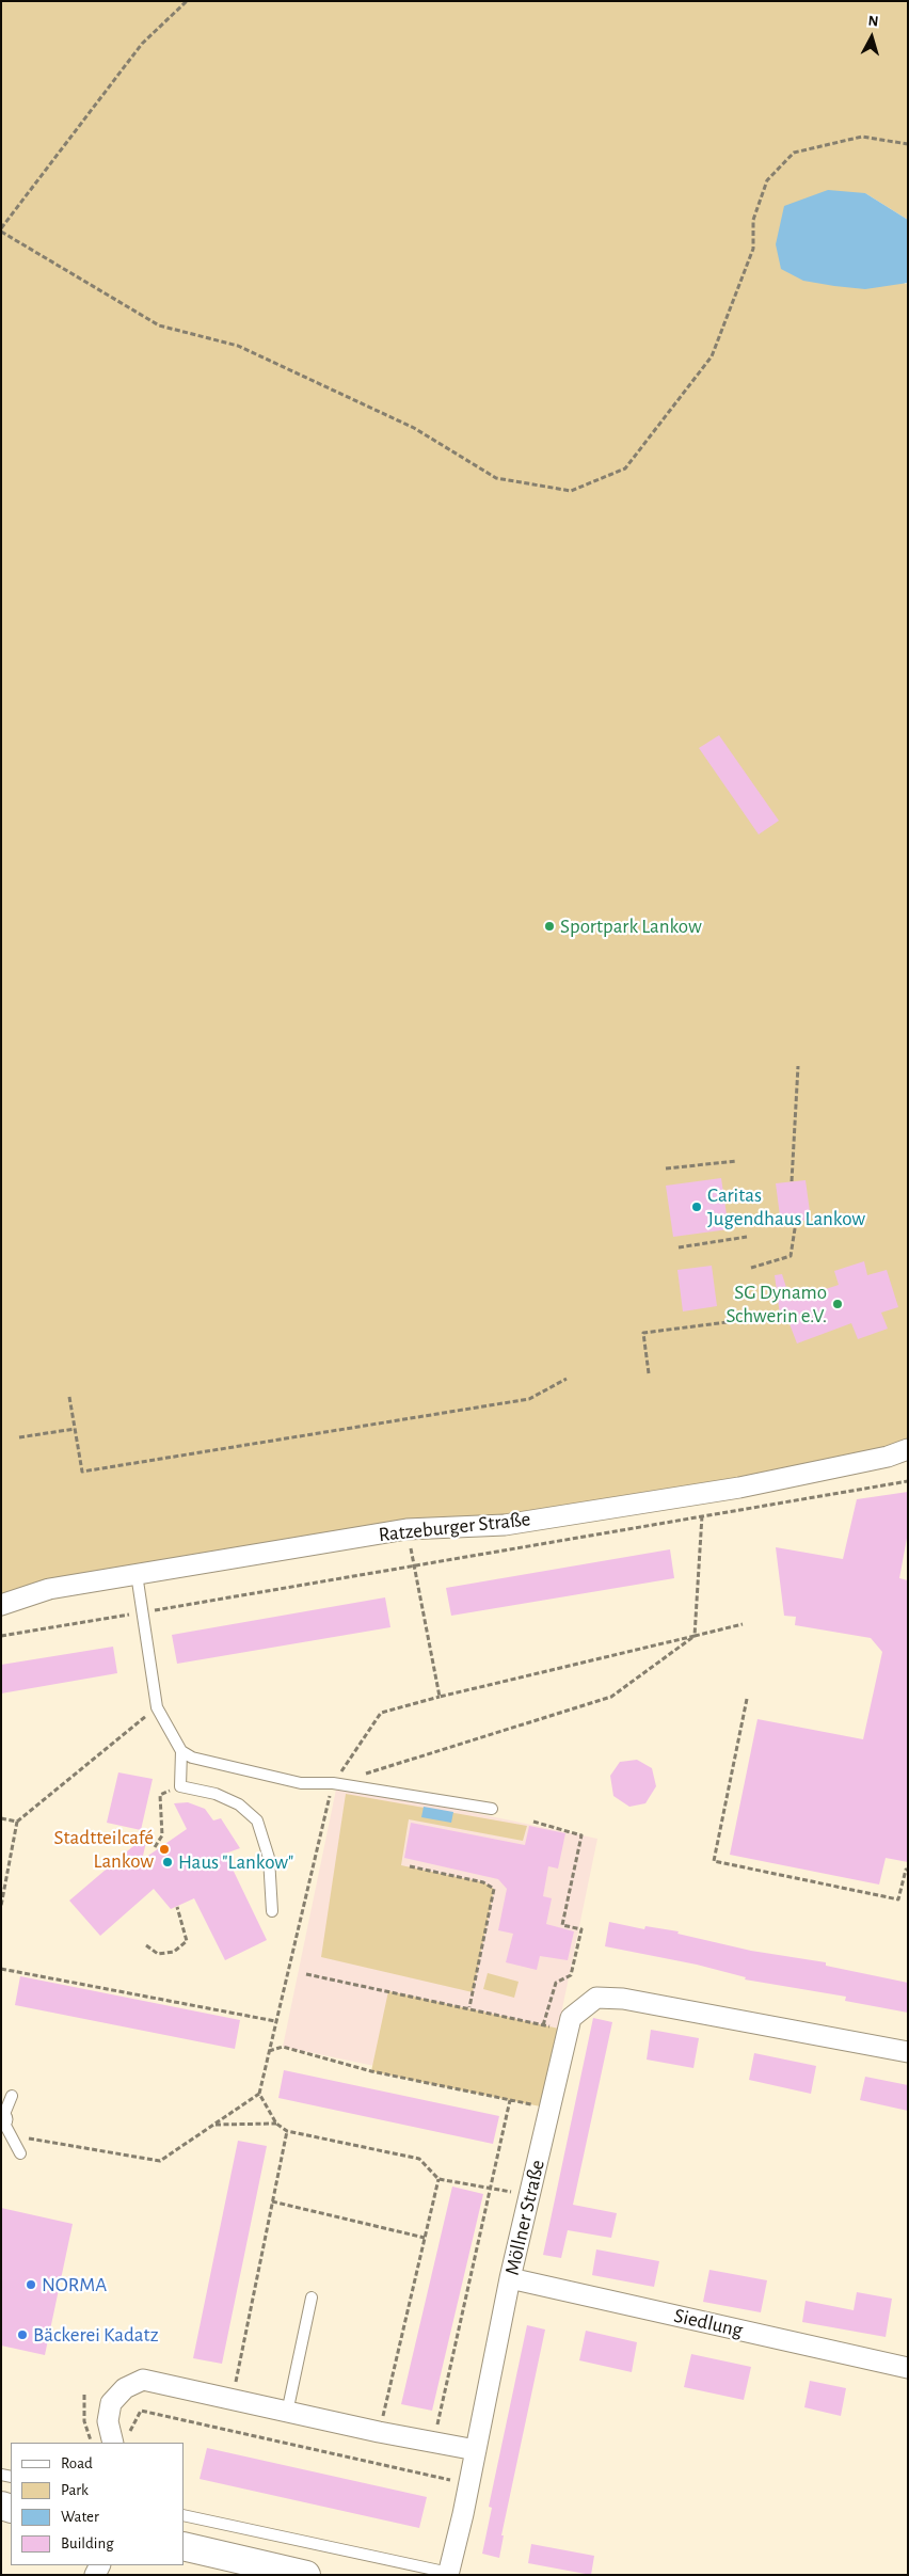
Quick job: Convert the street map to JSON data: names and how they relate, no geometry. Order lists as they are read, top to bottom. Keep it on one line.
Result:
{"streets":{"street":["Ratzeburger Straße","Möllner Straße","Siedlung"]},"crossings":[["Möllner Straße","Siedlung"]],"places":["Sportpark Lankow","Caritas Jugendhaus Lankow","SG Dynamo Schwerin e.V.","Stadtteilcafé Lankow","Haus \"Lankow\"","NORMA","Bäckerei Kadatz"],"legend":["Road","Park","Water","Building"],"north":"top"}
